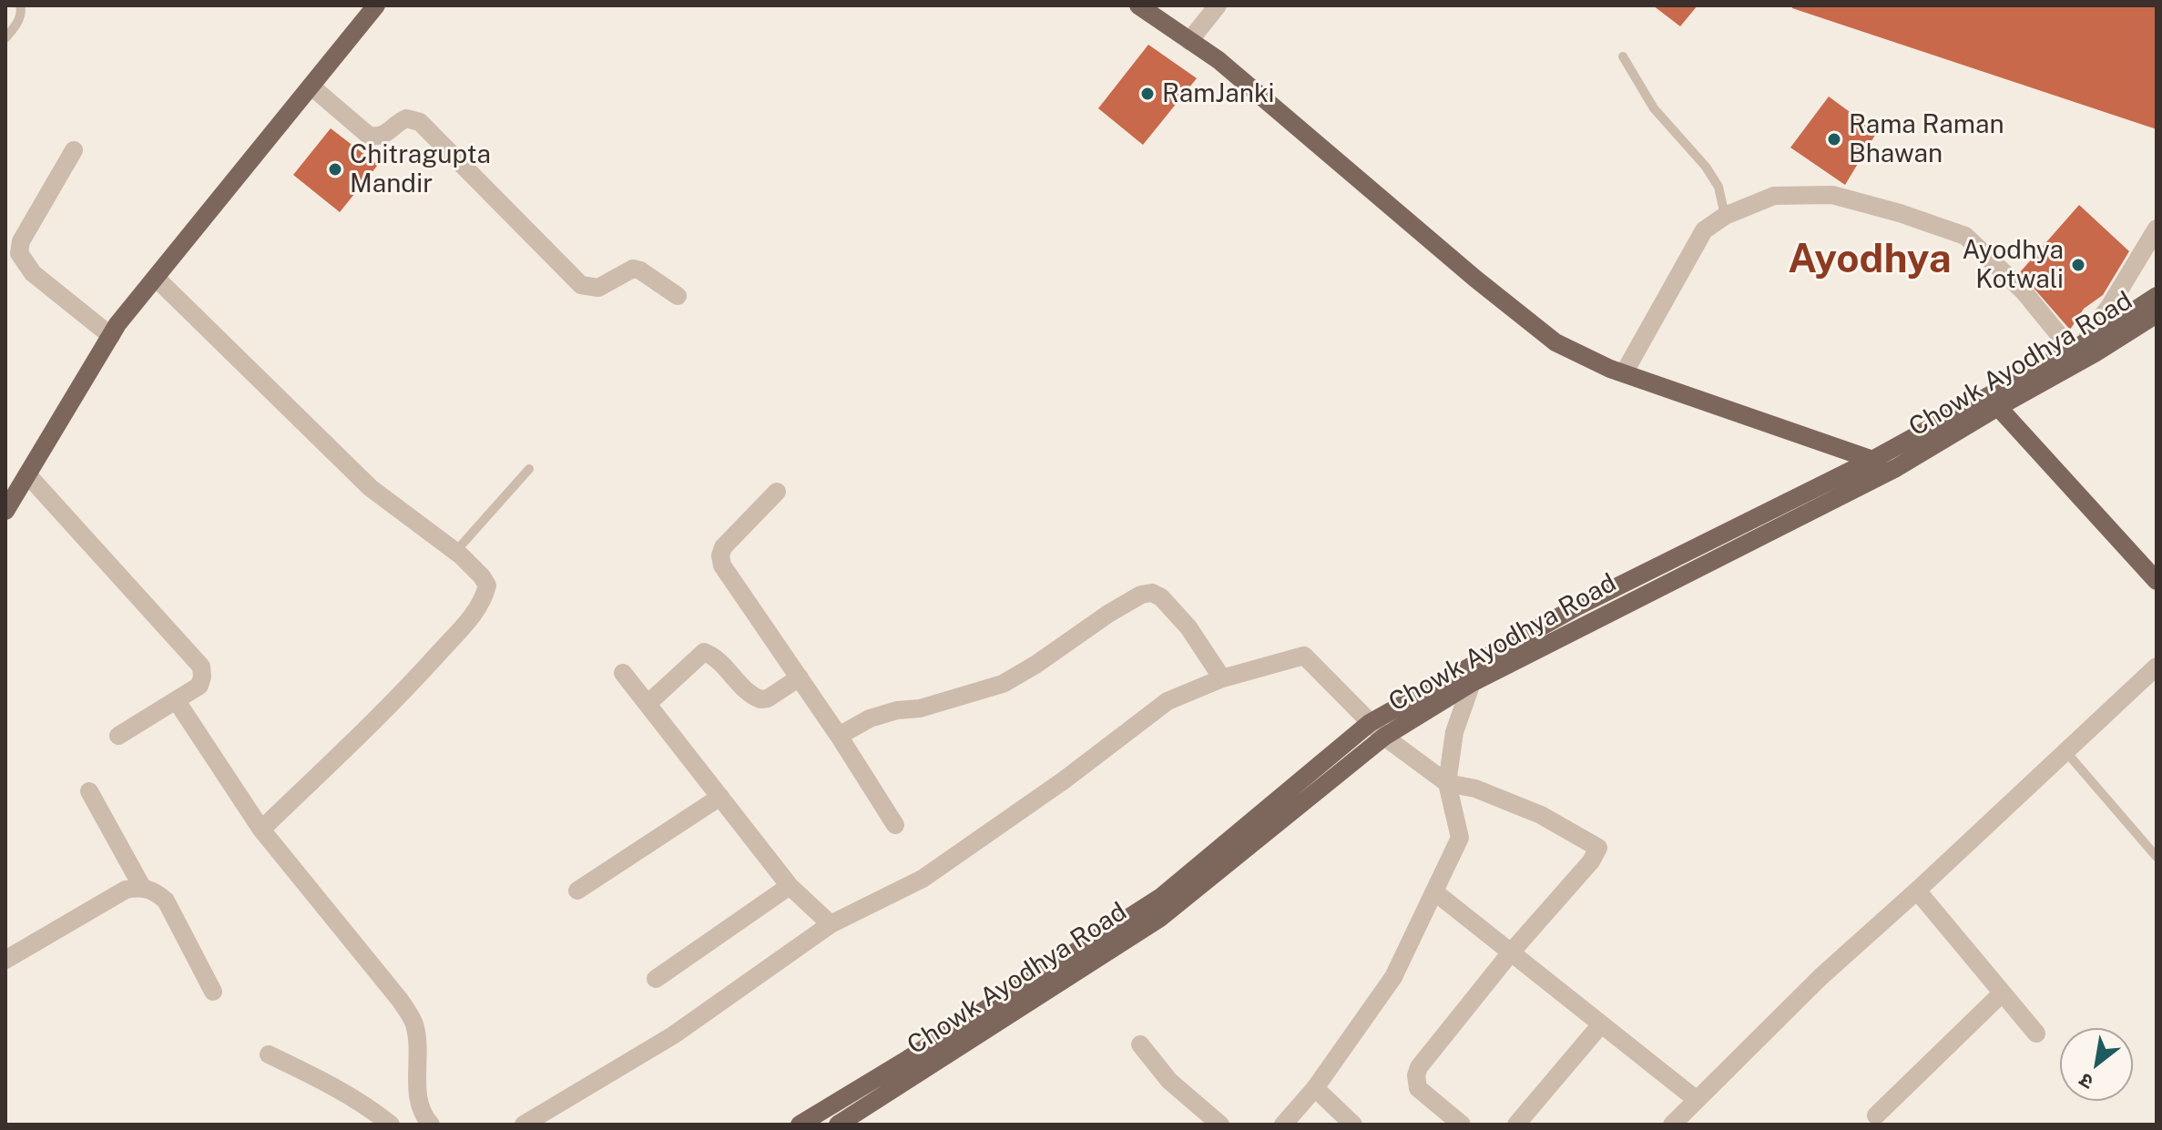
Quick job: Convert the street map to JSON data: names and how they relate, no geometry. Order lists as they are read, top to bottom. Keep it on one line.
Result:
{"streets":{"main road":["Chowk Ayodhya Road"]},"districts":["Ayodhya"],"places":["RamJanki","Rama Raman Bhawan","Chitragupta Mandir","Ayodhya Kotwali"],"north":"bottom left"}
